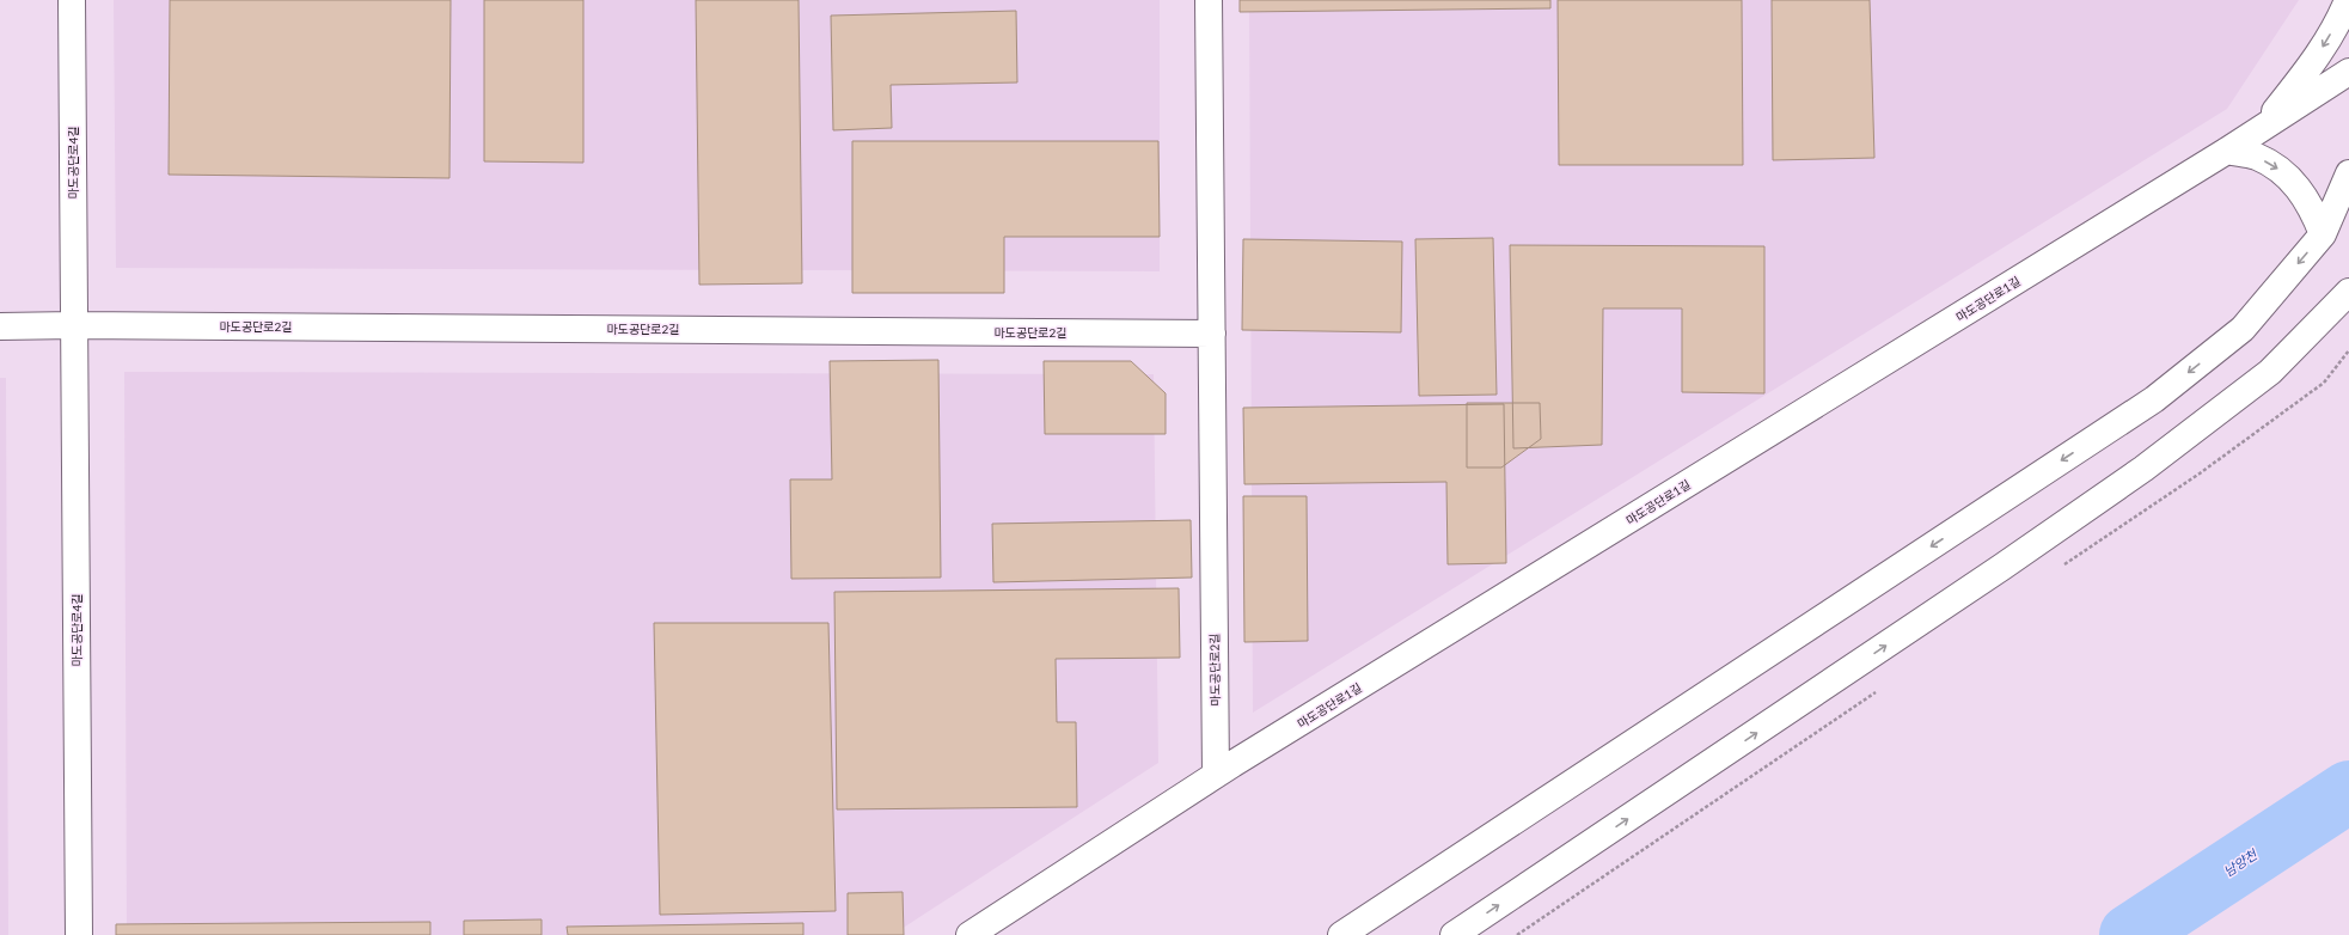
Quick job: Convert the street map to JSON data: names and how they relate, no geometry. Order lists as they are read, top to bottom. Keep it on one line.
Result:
{"streets":{"street":["마도공단로4길","마도공단로1길","마도공단로2길"]},"crossings":[["마도공단로4길","마도공단로2길"],["마도공단로1길","마도공단로2길"]],"water":["남양천"]}
